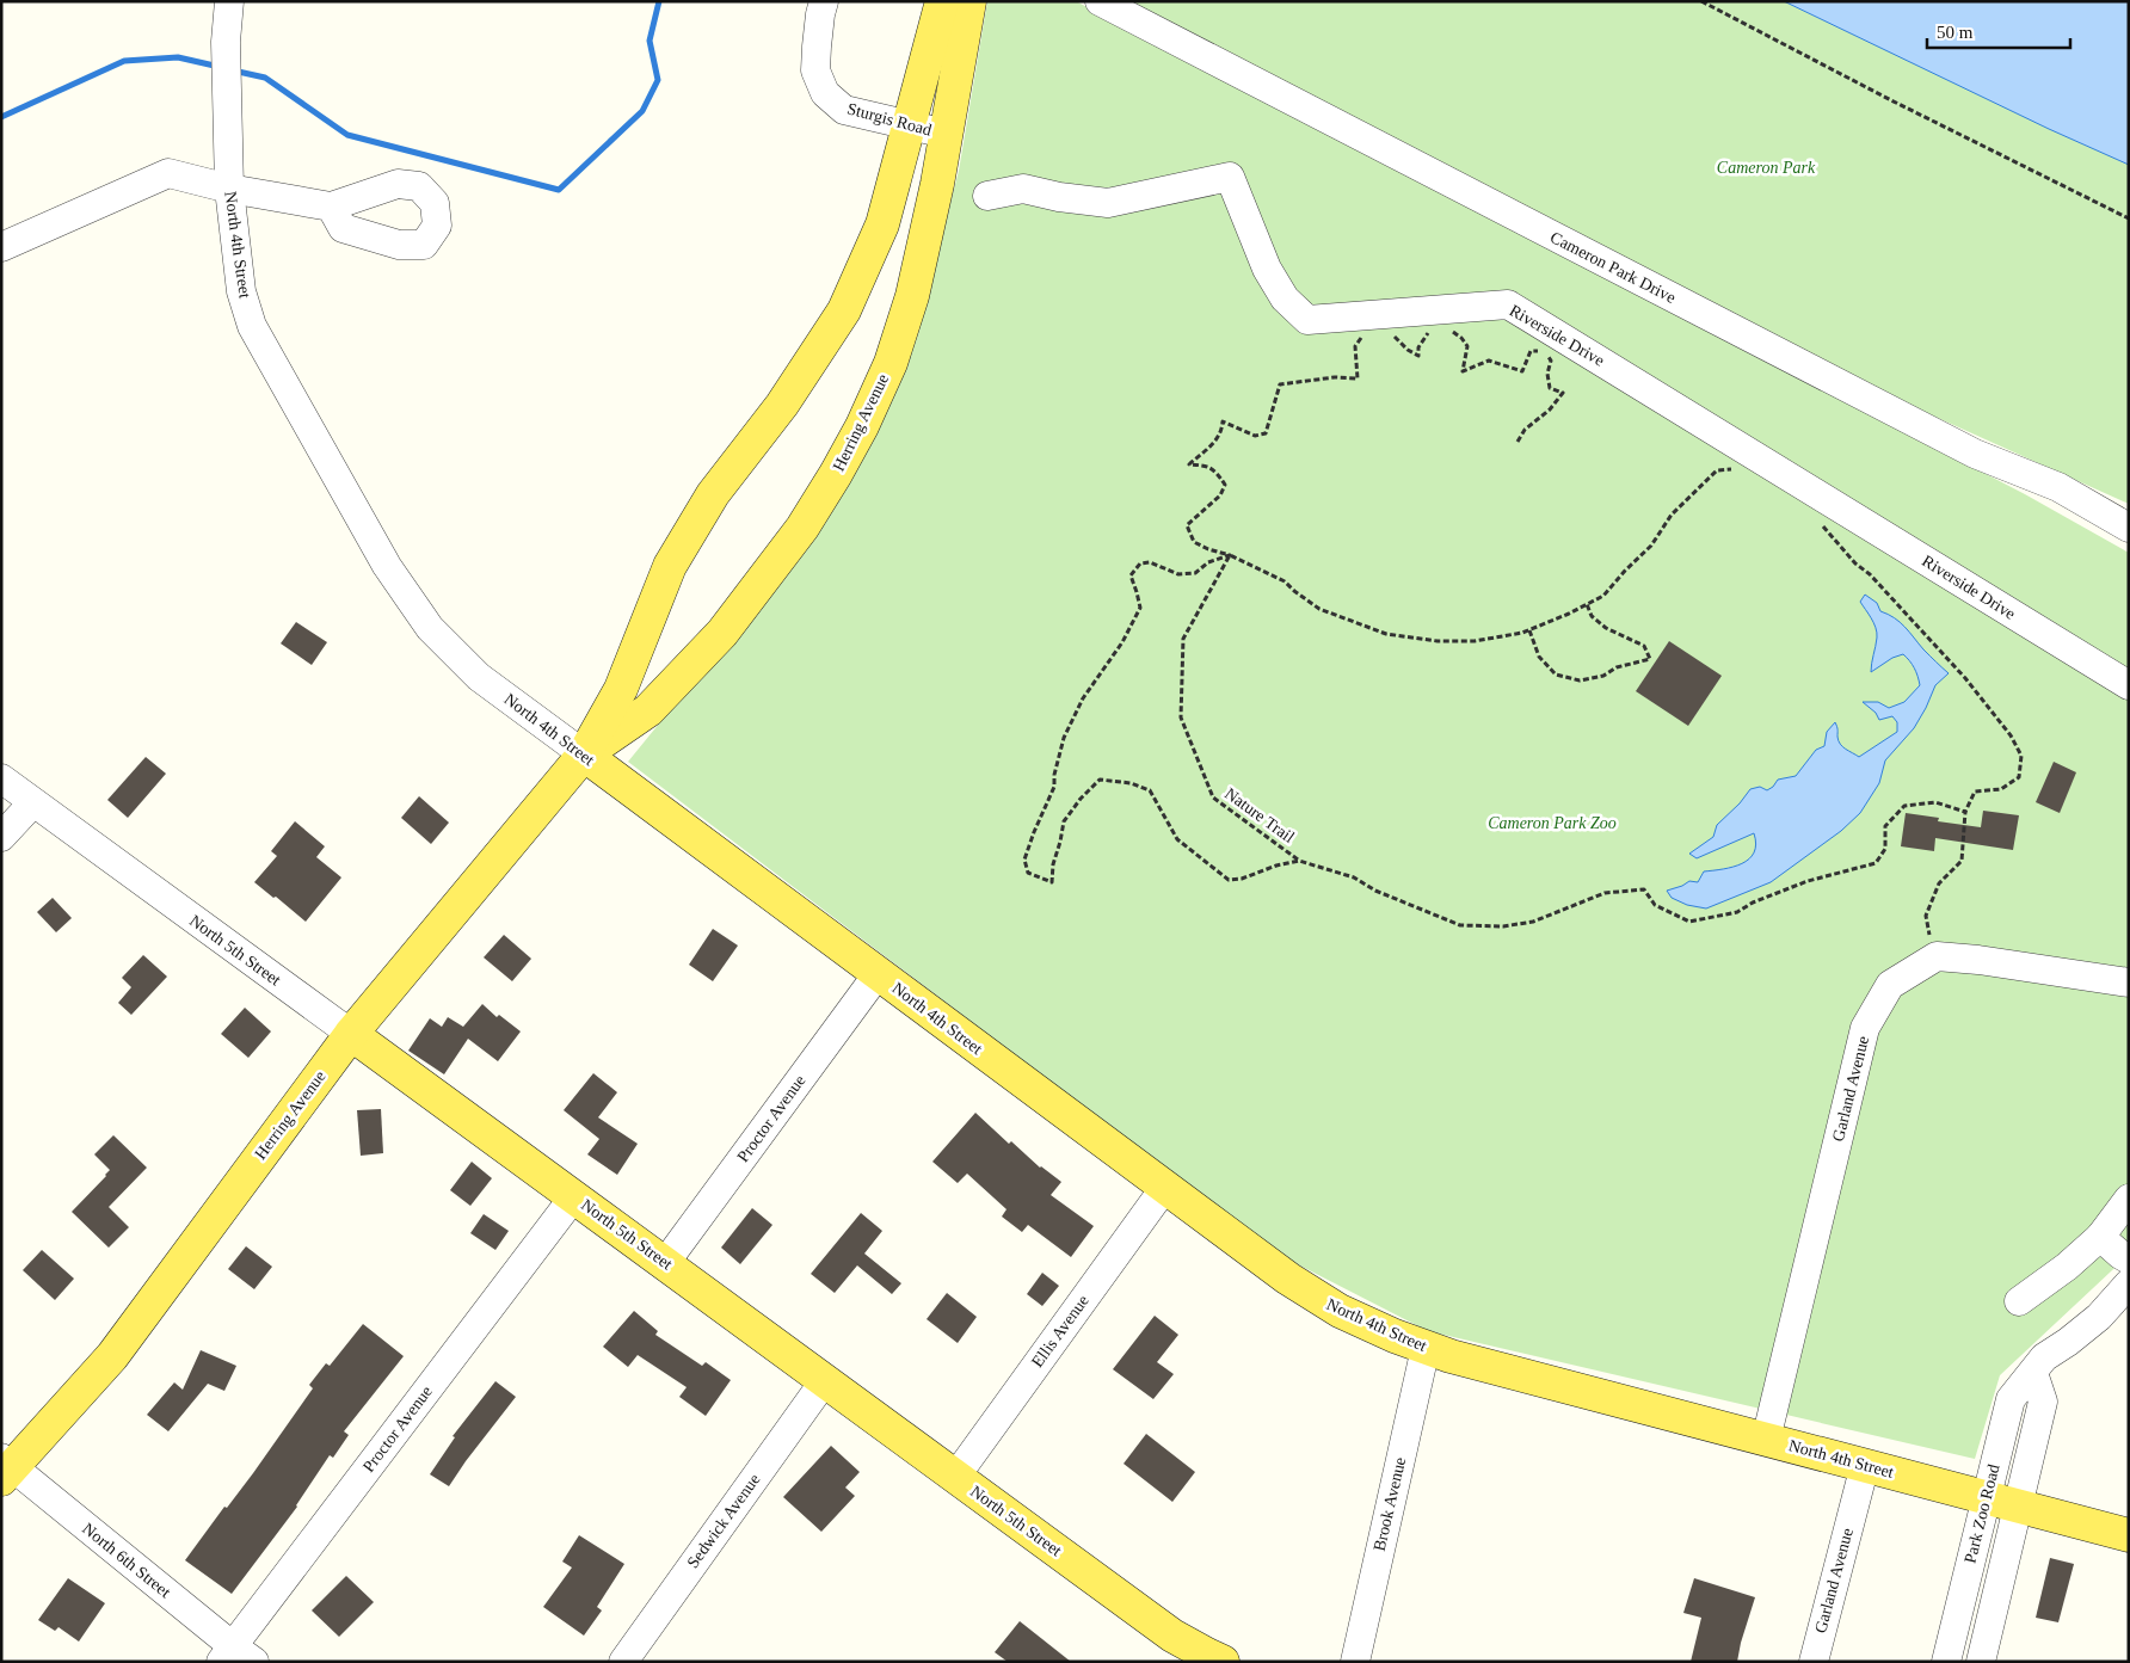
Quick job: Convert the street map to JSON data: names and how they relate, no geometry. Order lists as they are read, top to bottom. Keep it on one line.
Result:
{"streets":{"main road":["North 4th Street","Herring Avenue","North 5th Street"],"street":["Sturgis Road","Cameron Park Drive","Riverside Drive","Garland Avenue","Proctor Avenue","Ellis Avenue","Brook Avenue","Park Zoo Road","Sedwick Avenue","North 6th Street"],"path":["Nature Trail"]},"crossings":[["Sturgis Road","Herring Avenue"],["North 4th Street","Herring Avenue"],["North 4th Street","Garland Avenue"],["North 4th Street","Proctor Avenue"],["North 4th Street","Ellis Avenue"],["North 4th Street","Brook Avenue"],["North 4th Street","Park Zoo Road"],["Herring Avenue","North 5th Street"],["Herring Avenue","North 6th Street"],["North 5th Street","Proctor Avenue"],["North 5th Street","Ellis Avenue"],["North 5th Street","Sedwick Avenue"],["Proctor Avenue","North 6th Street"]],"parks":["Cameron Park","Cameron Park Zoo"],"scale_bar":"50 m"}
